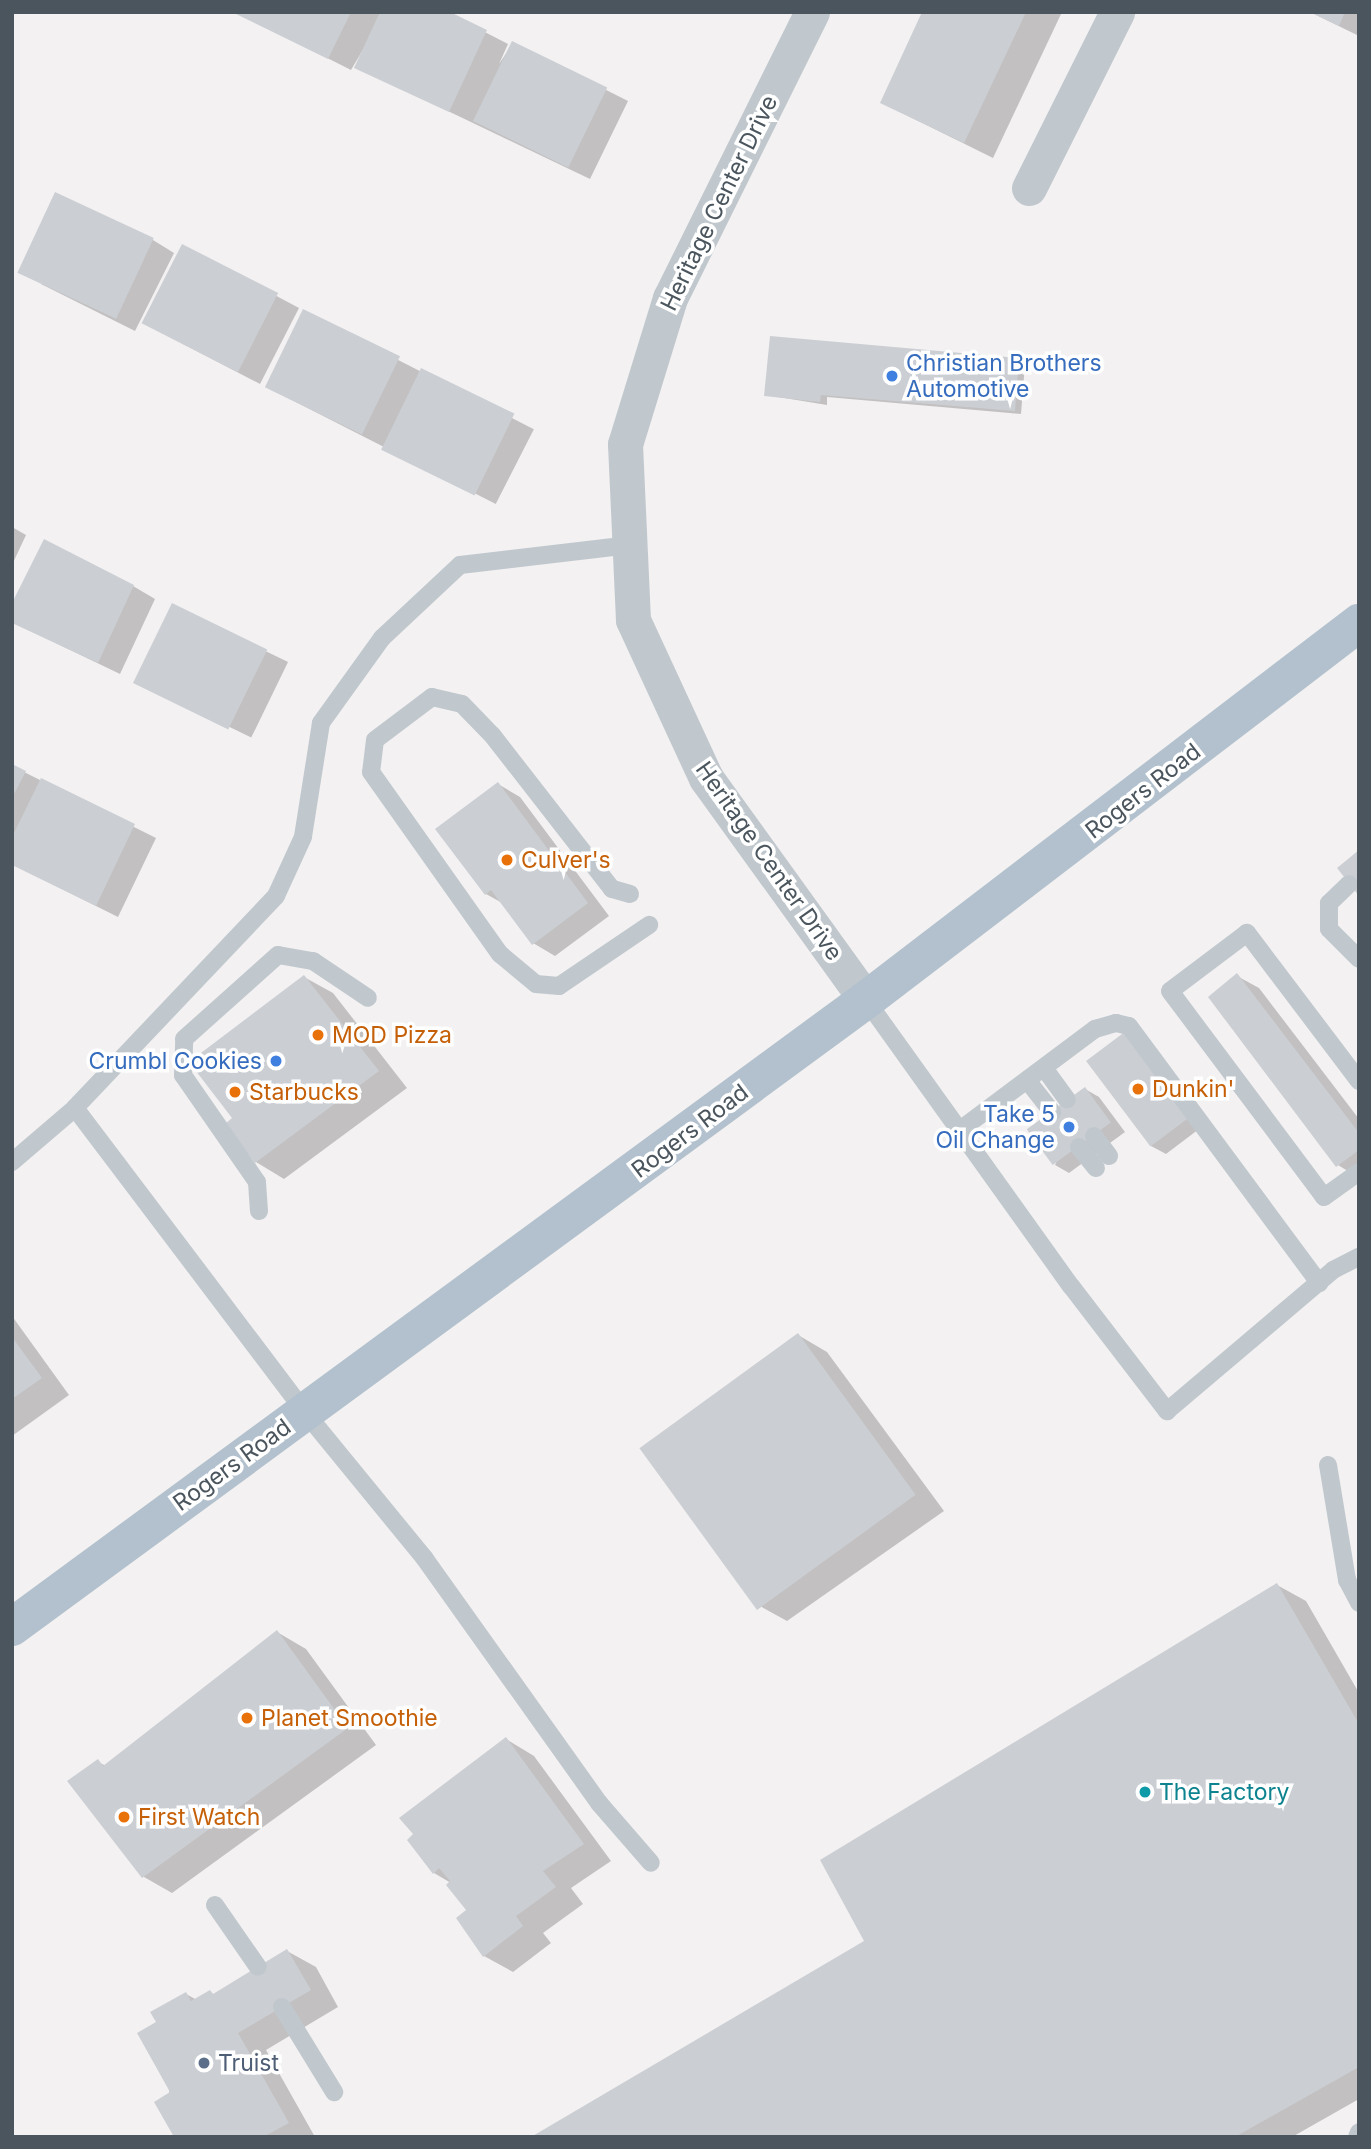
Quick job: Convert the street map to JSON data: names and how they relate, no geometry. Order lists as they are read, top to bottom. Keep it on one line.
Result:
{"streets":{"main road":["Rogers Road"],"street":["Heritage Center Drive"]},"crossings":[["Heritage Center Drive","Rogers Road"]],"places":["Christian Brothers Automotive","Culver's","MOD Pizza","Crumbl Cookies","Dunkin'","Starbucks","Take 5 Oil Change","Planet Smoothie","The Factory","First Watch","Truist"]}
